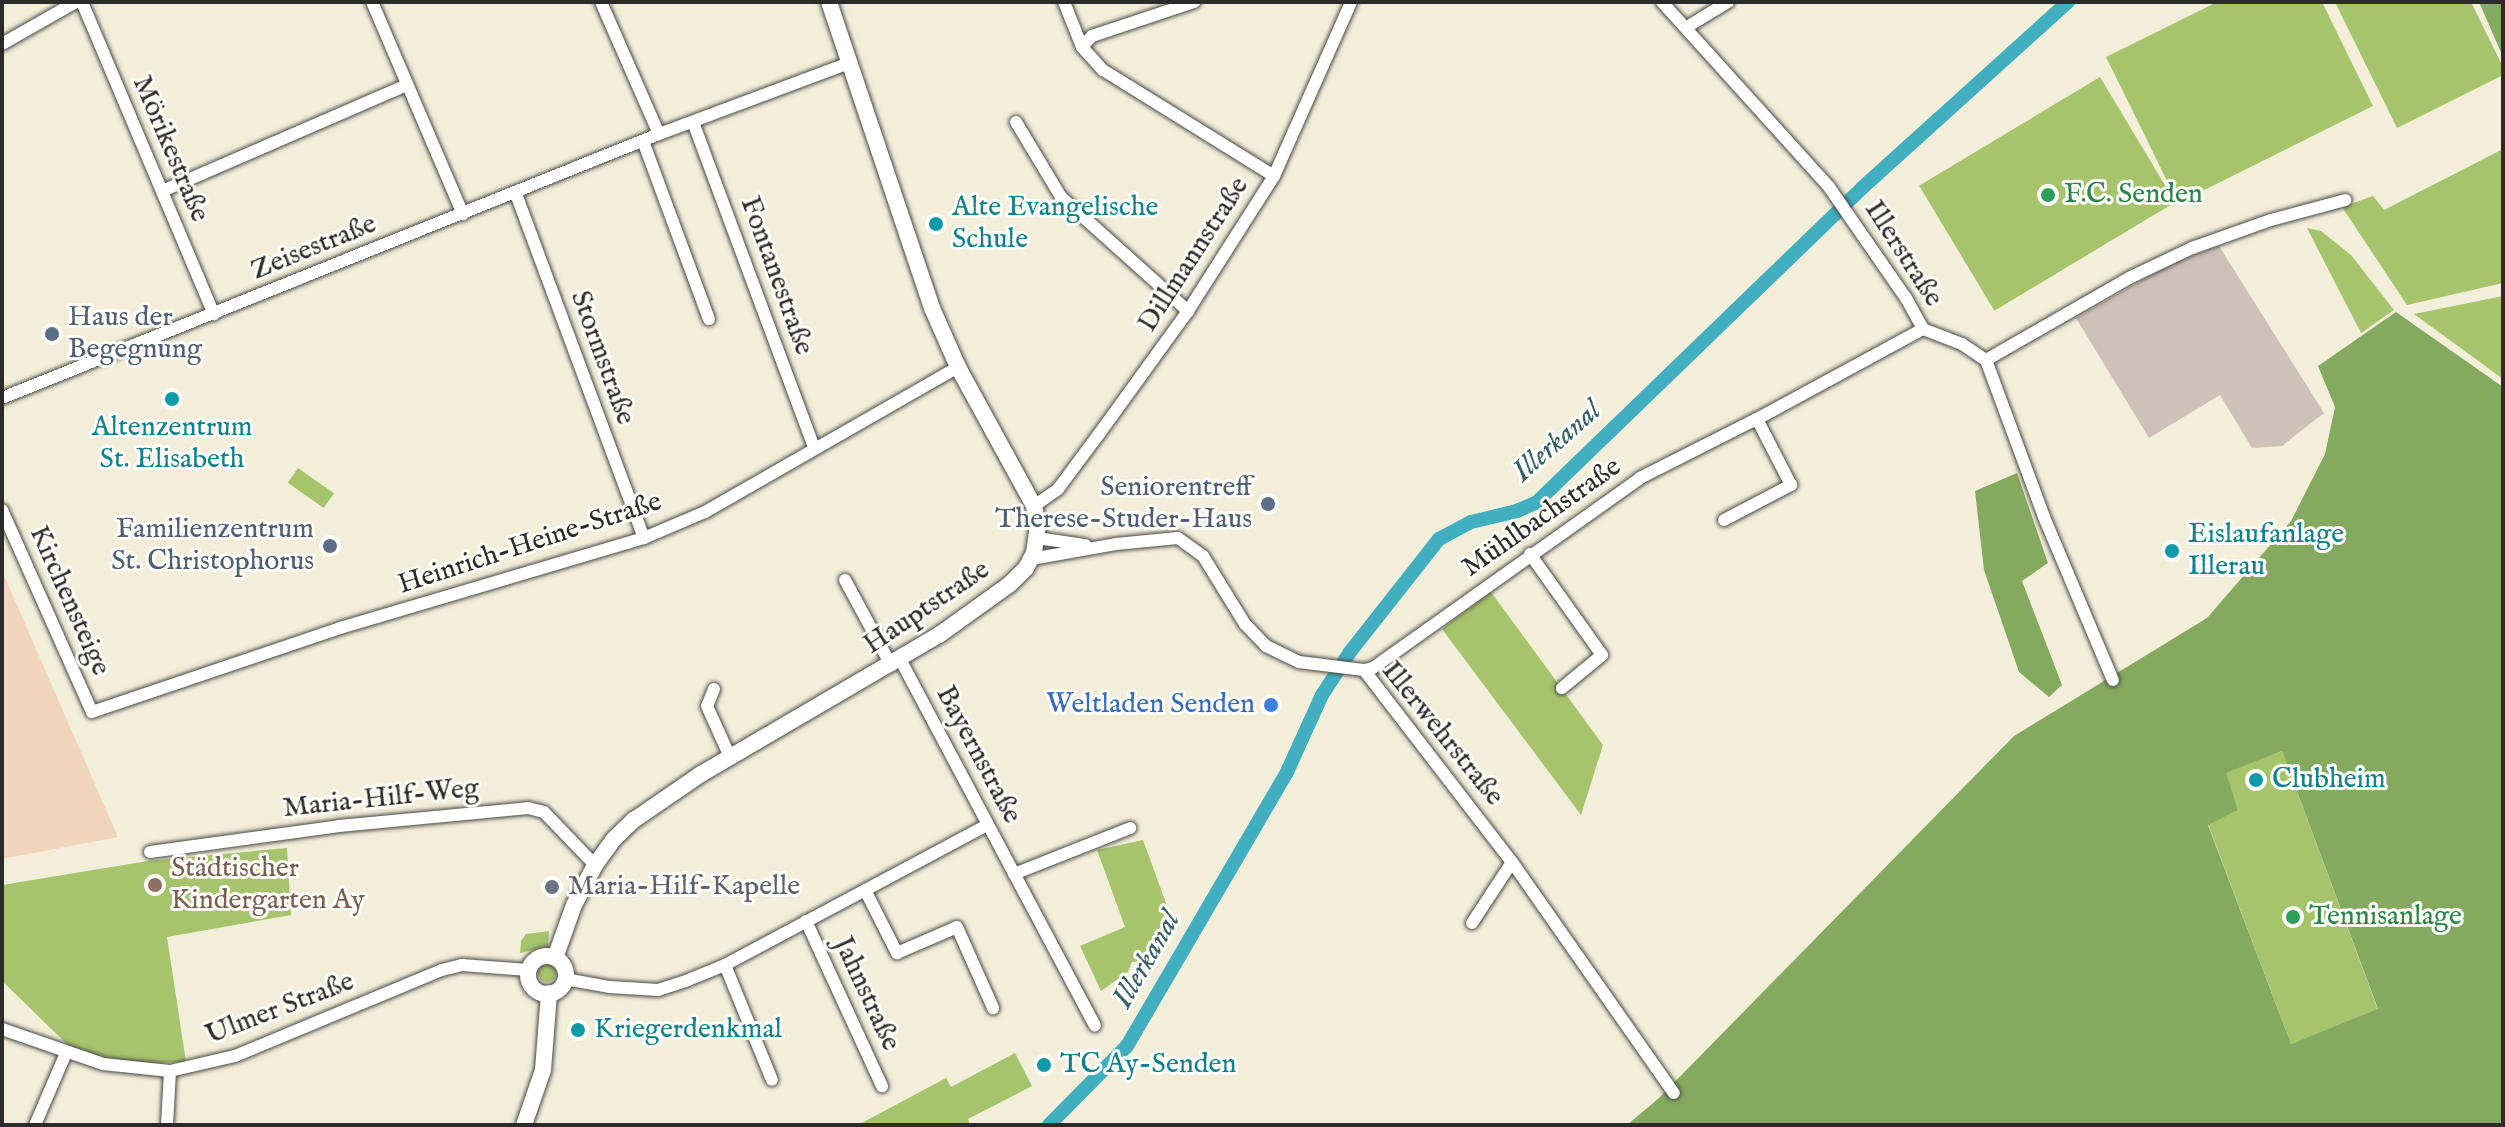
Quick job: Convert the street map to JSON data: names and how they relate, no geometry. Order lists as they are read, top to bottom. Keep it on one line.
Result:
{"streets":{"main road":["Hauptstraße"],"street":["Mörikestraße","Zeisestraße","Illerstraße","Dillmannstraße","Fontanestraße","Stormstraße","Mühlbachstraße","Heinrich-Heine-Straße","Kirchensteige","Illerwehrstraße","Bayernstraße","Maria-Hilf-Weg","Jahnstraße","Ulmer Straße"]},"crossings":[["Mörikestraße","Zeisestraße"],["Zeisestraße","Fontanestraße"],["Zeisestraße","Stormstraße"],["Zeisestraße","Hauptstraße"],["Illerstraße","Mühlbachstraße"],["Dillmannstraße","Hauptstraße"],["Fontanestraße","Heinrich-Heine-Straße"],["Stormstraße","Heinrich-Heine-Straße"],["Mühlbachstraße","Illerwehrstraße"],["Heinrich-Heine-Straße","Kirchensteige"],["Heinrich-Heine-Straße","Hauptstraße"],["Hauptstraße","Illerwehrstraße"],["Hauptstraße","Bayernstraße"],["Hauptstraße","Maria-Hilf-Weg"],["Hauptstraße","Ulmer Straße"]],"water":["Illerkanal"],"places":["F.C. Senden","Alte Evangelische Schule","Haus der Begegnung","Altenzentrum St. Elisabeth","Seniorentreff Therese-Studer-Haus","Familienzentrum St. Christophorus","Eislaufanlage Illerau","Weltladen Senden","Clubheim","Städtischer Kindergarten Ay","Maria-Hilf-Kapelle","Tennisanlage","Kriegerdenkmal","TC Ay-Senden"]}
